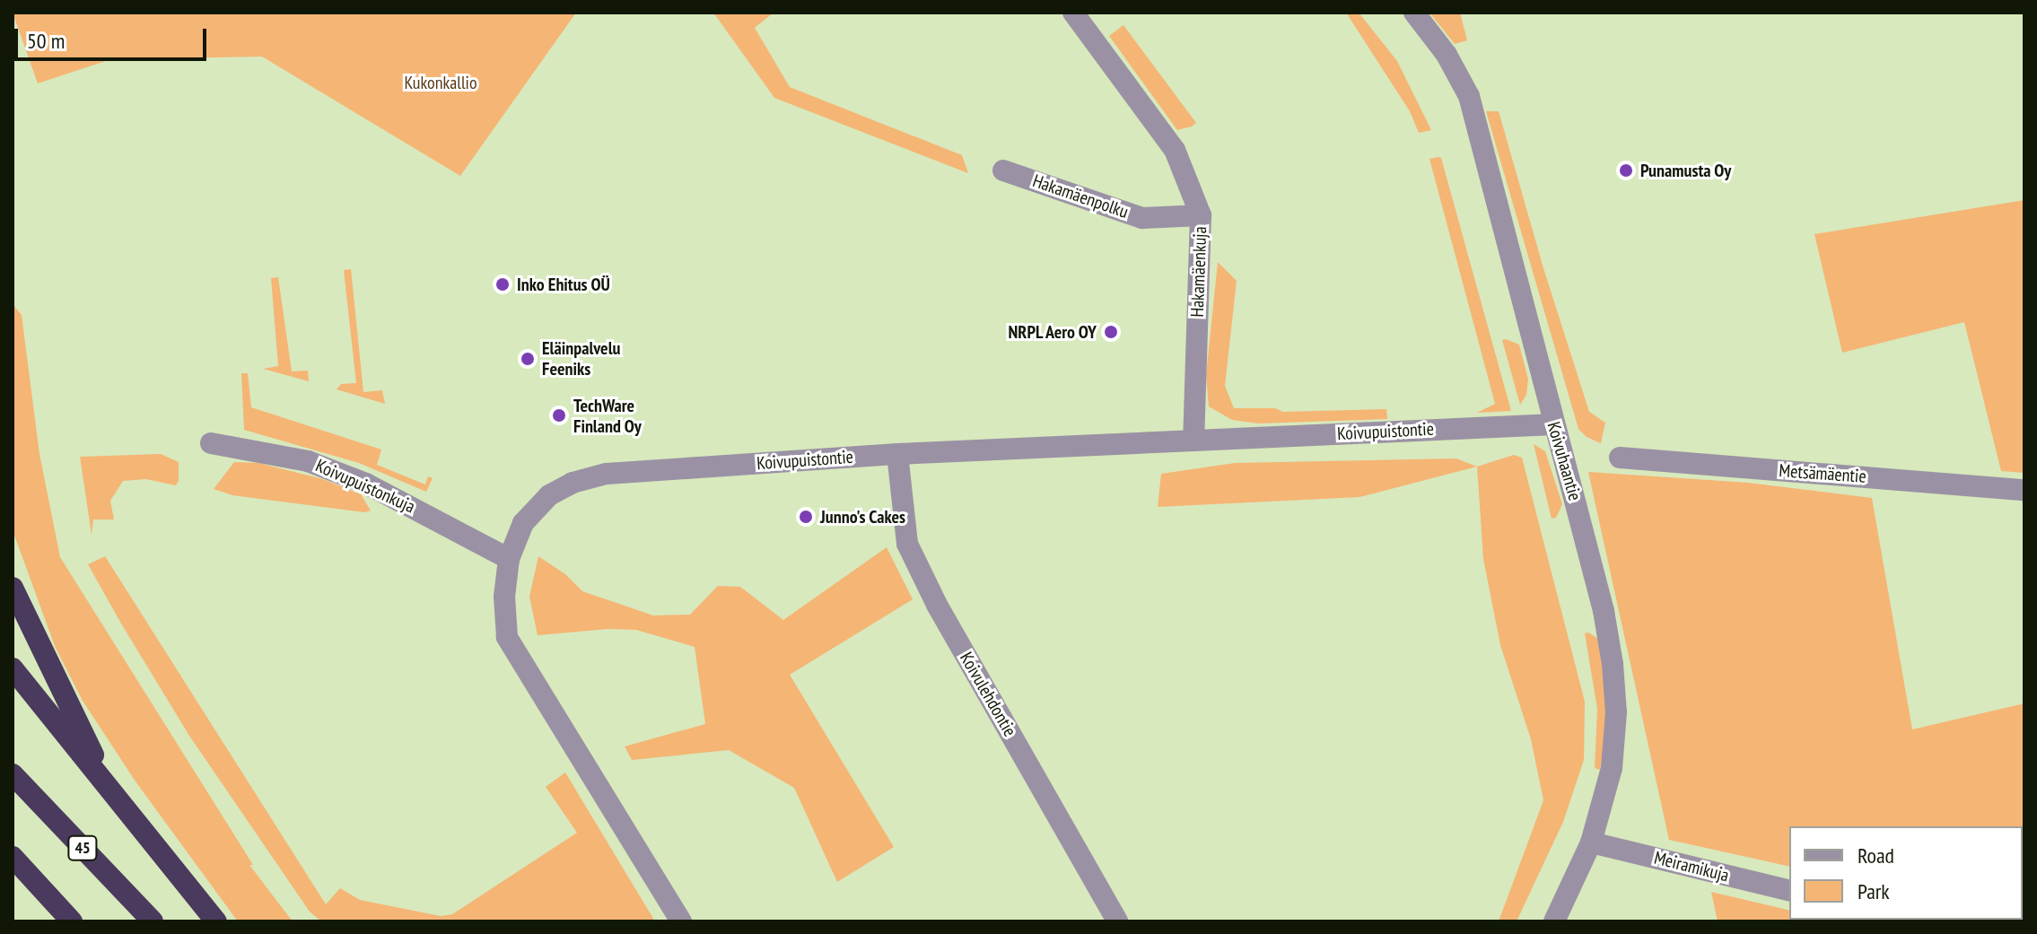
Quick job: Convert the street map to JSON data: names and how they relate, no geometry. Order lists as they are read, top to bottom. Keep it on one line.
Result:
{"streets":{"highway":["45"],"street":["Hakamäenpolku","Hakamäenkuja","Koivupuistontie","Koivuhaantie","Metsämäentie","Koivupuistonkuja","Koivulehdontie","Meiramikuja"]},"crossings":[["Hakamäenpolku","Hakamäenkuja"],["Hakamäenkuja","Koivupuistontie"],["Koivupuistontie","Koivuhaantie"],["Koivupuistontie","Koivupuistonkuja"],["Koivupuistontie","Koivulehdontie"],["Koivuhaantie","Meiramikuja"]],"parks":["Kukonkallio"],"places":["Punamusta Oy","Inko Ehitus OÜ","NRPL Aero OY","Eläinpalvelu Feeniks","TechWare Finland Oy","Junno's Cakes"],"legend":["Road","Park"],"scale_bar":"50 m"}
